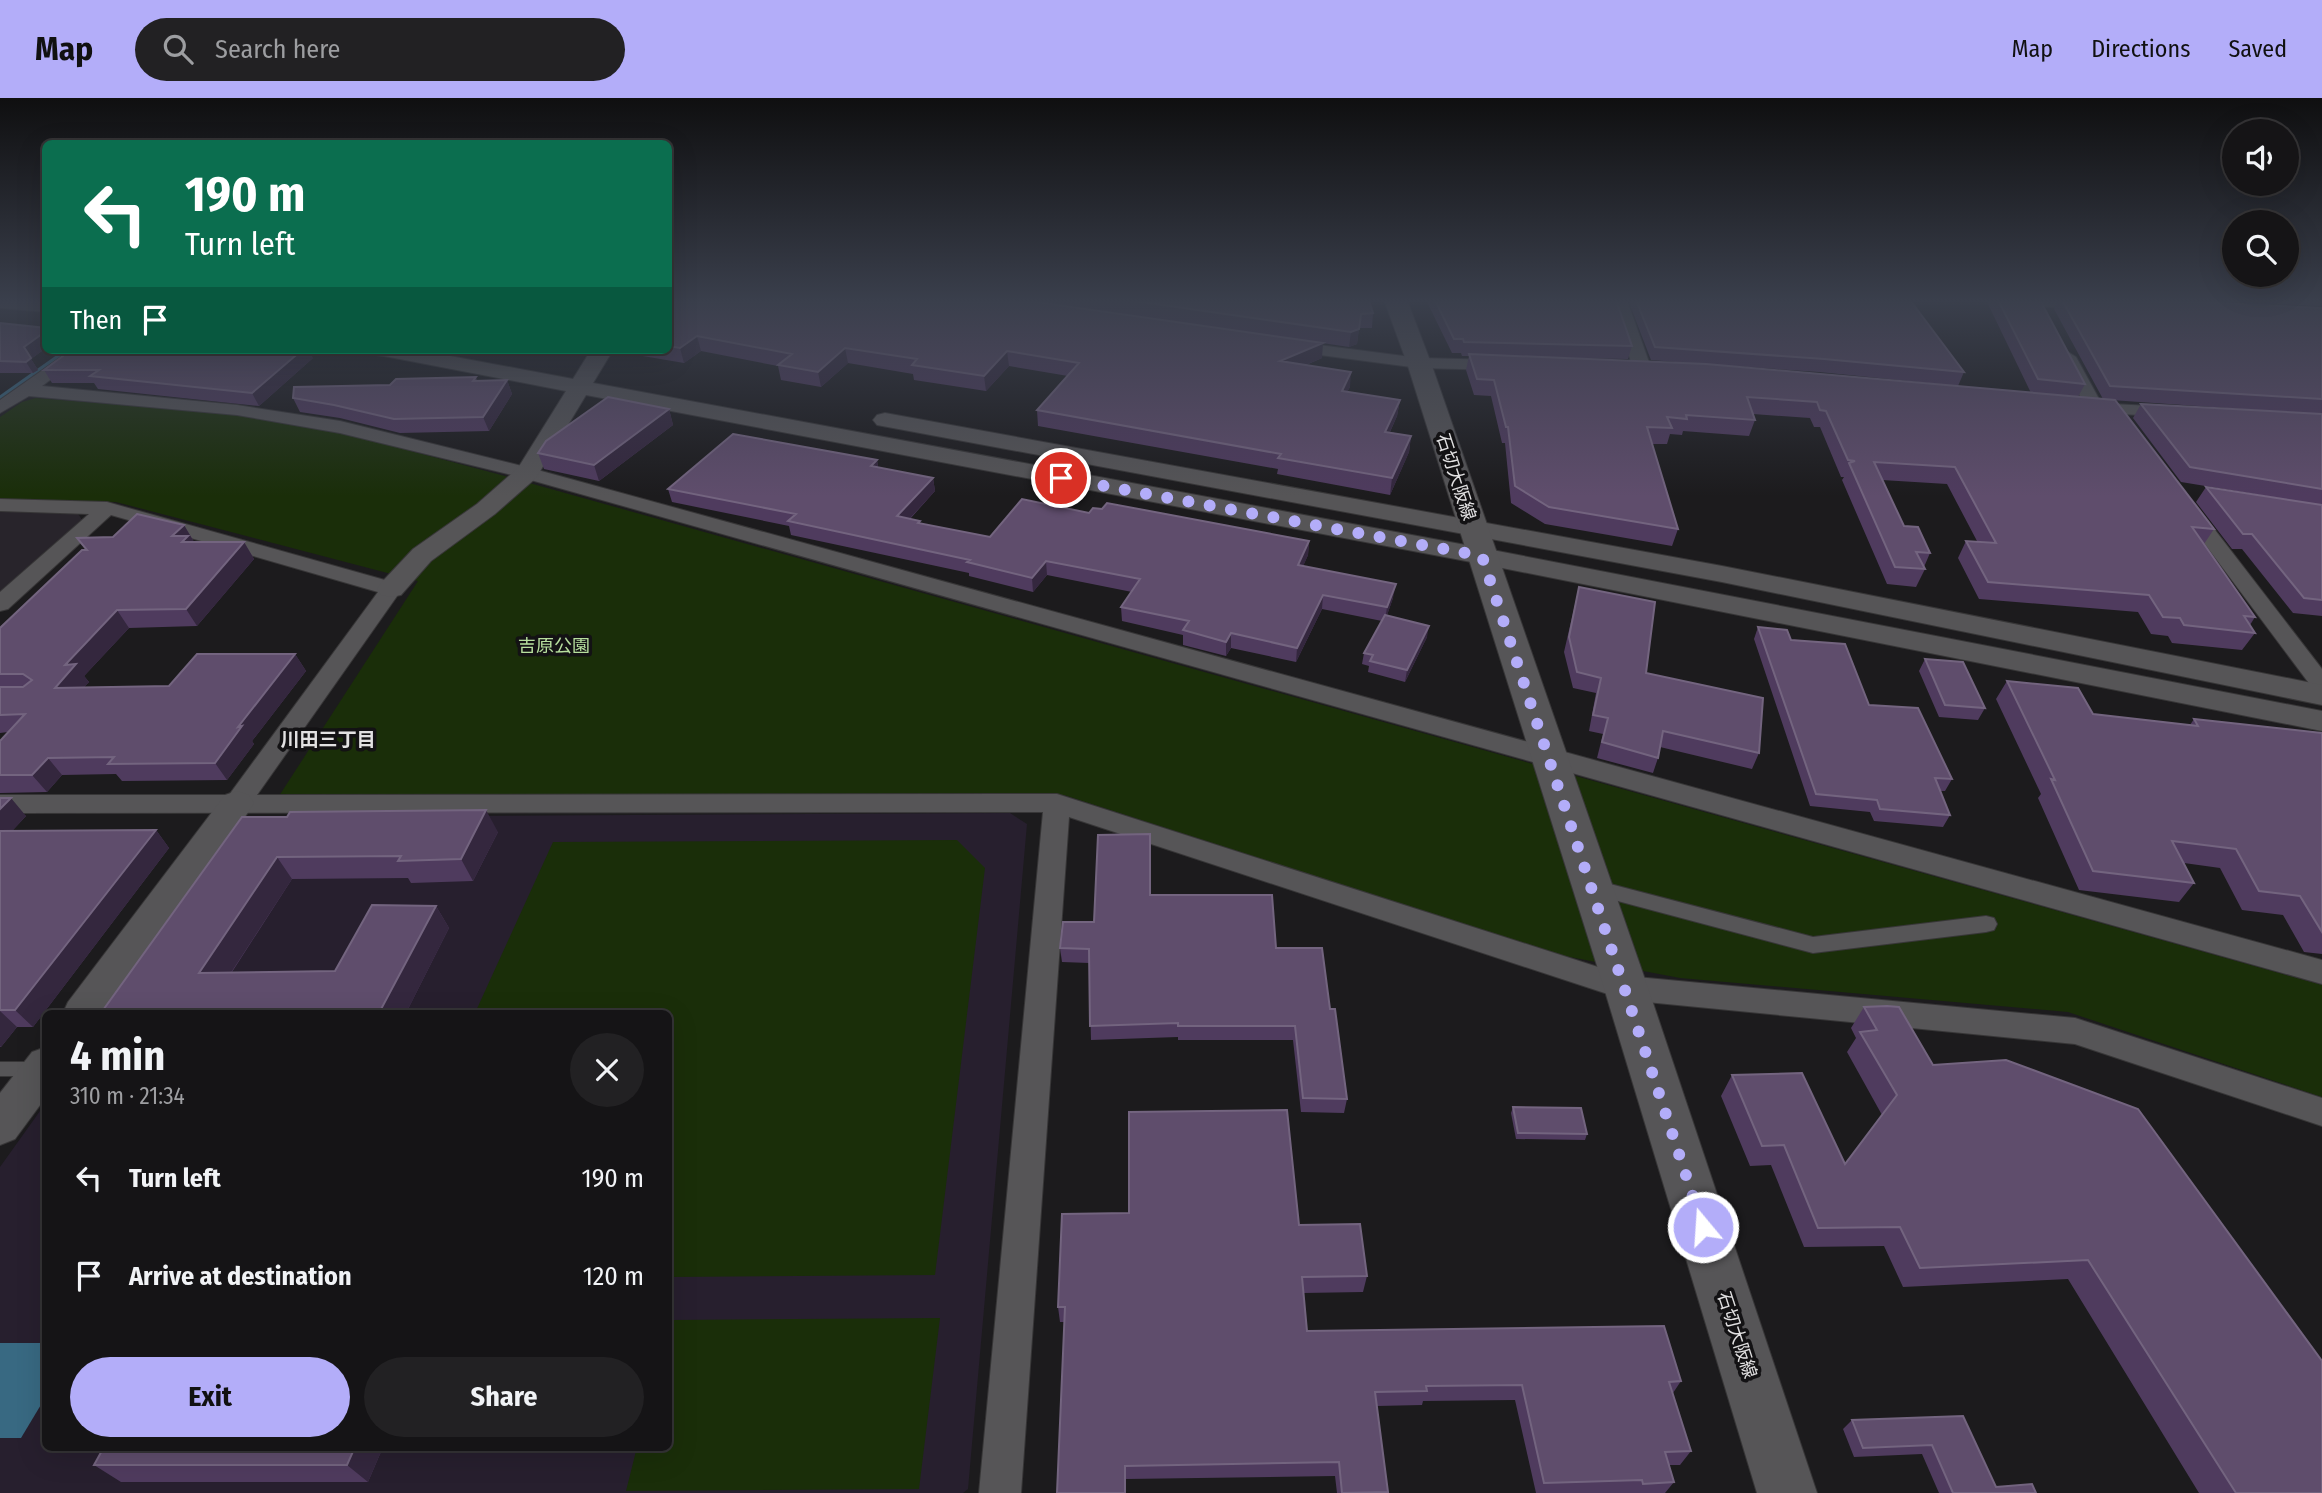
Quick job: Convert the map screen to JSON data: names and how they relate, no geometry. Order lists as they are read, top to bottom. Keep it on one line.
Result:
{"streets":{"main road":["石切大阪線"]},"districts":["川田三丁目"],"parks":["吉原公園"],"page":{"header":"Map","search":"Search here","nav":["Map","Directions","Saved"],"turn":["190 m","Turn left"],"then":"Then","heading":["4 min","310 m · 21:34"],"list":[{"name":"Turn left","value":"190 m"},{"name":"Arrive at destination","value":"120 m"}],"buttons":["Exit","Share"]}}
